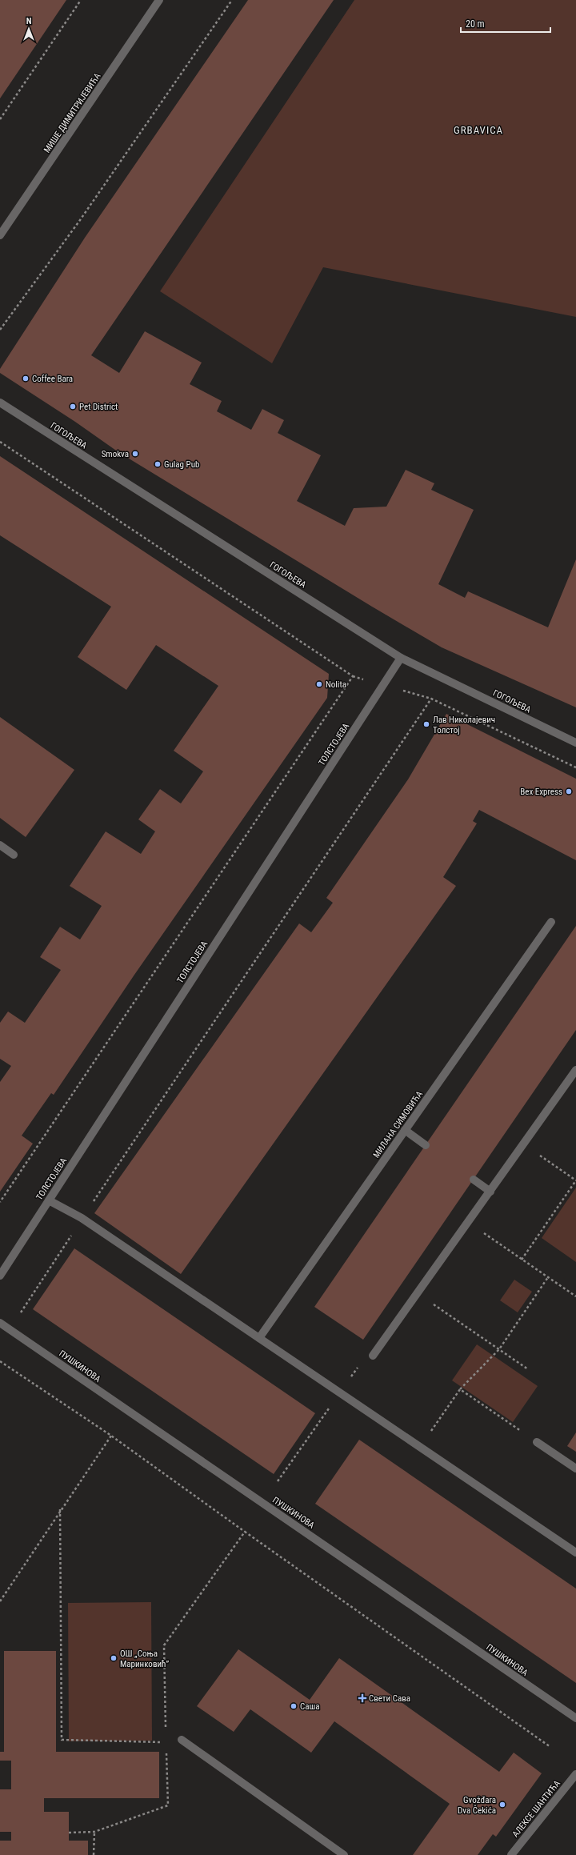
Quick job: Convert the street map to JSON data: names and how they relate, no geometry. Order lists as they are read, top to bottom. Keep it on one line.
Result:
{"streets":{"street":["МИШЕ ДИМИТРИЈЕВИЋА","ГОГОЉЕВА","ТОЛСТОЈЕВА","МИЛАНА СИМОВИЋА","ПУШКИНОВА","АЛЕКСЕ ШАНТИЋА"]},"crossings":[["ГОГОЉЕВА","ТОЛСТОЈЕВА"]],"districts":["GRBAVICA"],"places":{"other":["Coffee Bara","Pet District","Smokva","Gulag Pub","Nolita","Лав Николајевич Толстој","Bex Express","ОШ „Соња Маринковић”","Саша","Gvožđara Dva Čekića"],"health":["Свети Сава"]},"scale_bar":"20 m","north":"top"}
